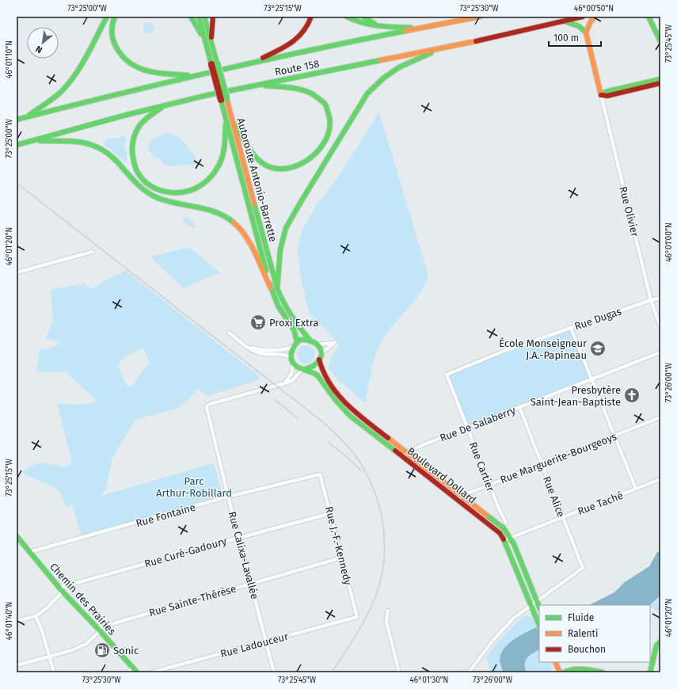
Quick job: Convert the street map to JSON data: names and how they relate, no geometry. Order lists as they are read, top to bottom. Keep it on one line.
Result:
{"streets":{"main road":["Route 158","Autoroute Antonio-Barrette","Boulevard Dollard","Chemin des Prairies"],"street":["Rue Olivier","Rue Dugas","Rue De Salaberry","Rue Marguerite-Bourgeoys","Rue Cartier","Rue Alice","Rue Taché","Rue Fontaine","Rue J.-F.-Kennedy","Rue Curé-Gadoury","Rue Calixa-Lavallée","Rue Sainte-Thérèse","Rue Ladouceur"]},"crossings":[["Autoroute Antonio-Barrette","Boulevard Dollard"],["Autoroute Antonio-Barrette","Rue Calixa-Lavallée"],["Rue Olivier","Rue Dugas"],["Rue Dugas","Rue Cartier"],["Rue De Salaberry","Rue Cartier"],["Rue De Salaberry","Boulevard Dollard"],["Rue De Salaberry","Rue Alice"],["Rue Marguerite-Bourgeoys","Rue Cartier"],["Rue Marguerite-Bourgeoys","Boulevard Dollard"],["Rue Marguerite-Bourgeoys","Rue Alice"],["Boulevard Dollard","Rue Alice"],["Boulevard Dollard","Rue Taché"],["Boulevard Dollard","Rue Calixa-Lavallée"],["Rue Alice","Rue Taché"],["Rue Fontaine","Rue J.-F.-Kennedy"],["Rue Fontaine","Rue Calixa-Lavallée"],["Rue Fontaine","Chemin des Prairies"],["Rue J.-F.-Kennedy","Rue Curé-Gadoury"],["Rue J.-F.-Kennedy","Rue Sainte-Thérèse"],["Rue J.-F.-Kennedy","Rue Ladouceur"],["Rue Curé-Gadoury","Rue Calixa-Lavallée"],["Rue Curé-Gadoury","Chemin des Prairies"],["Rue Calixa-Lavallée","Rue Sainte-Thérèse"],["Rue Calixa-Lavallée","Rue Ladouceur"],["Chemin des Prairies","Rue Sainte-Thérèse"]],"parks":["Parc Arthur-Robillard"],"places":{"supermarket":["Proxi Extra"],"school or university":["École Monseigneur J.A.-Papineau"],"church":["Presbytère Saint-Jean-Baptiste"],"fuel station":["Sonic"]},"legend":["Fluide","Ralenti","Bouchon"],"scale_bar":"100 m","north":"bottom left","coordinates":["73°25'00\"W","73°25'15\"W","73°25'30\"W","46°00'50\"N","73°25'45\"W","46°01'10\"N","46°01'00\"N","46°01'20\"N","73°26'00\"W","46°01'40\"N","46°01'30\"N"]}
